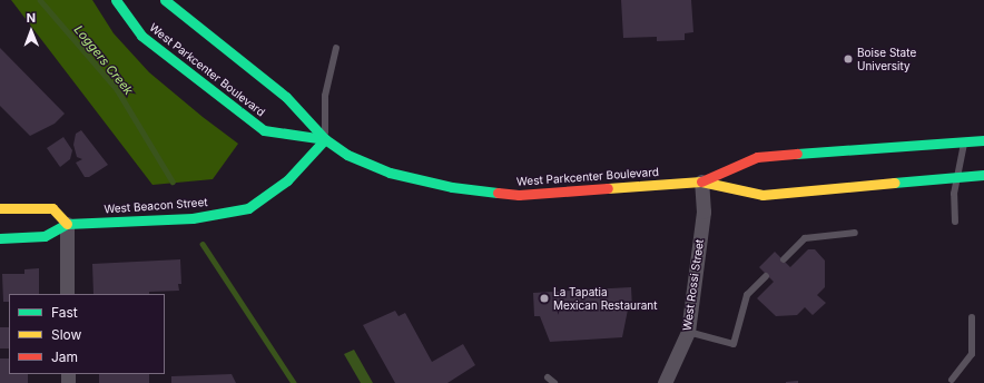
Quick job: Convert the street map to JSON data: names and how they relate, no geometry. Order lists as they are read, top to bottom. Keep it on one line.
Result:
{"streets":{"main road":["West Parkcenter Boulevard","West Beacon Street"],"street":["West Rossi Street"]},"crossings":[["West Parkcenter Boulevard","West Beacon Street"],["West Parkcenter Boulevard","West Rossi Street"]],"water":["Loggers Creek"],"places":["Boise State University","La Tapatia Mexican Restaurant"],"legend":["Fast","Slow","Jam"],"north":"top"}
